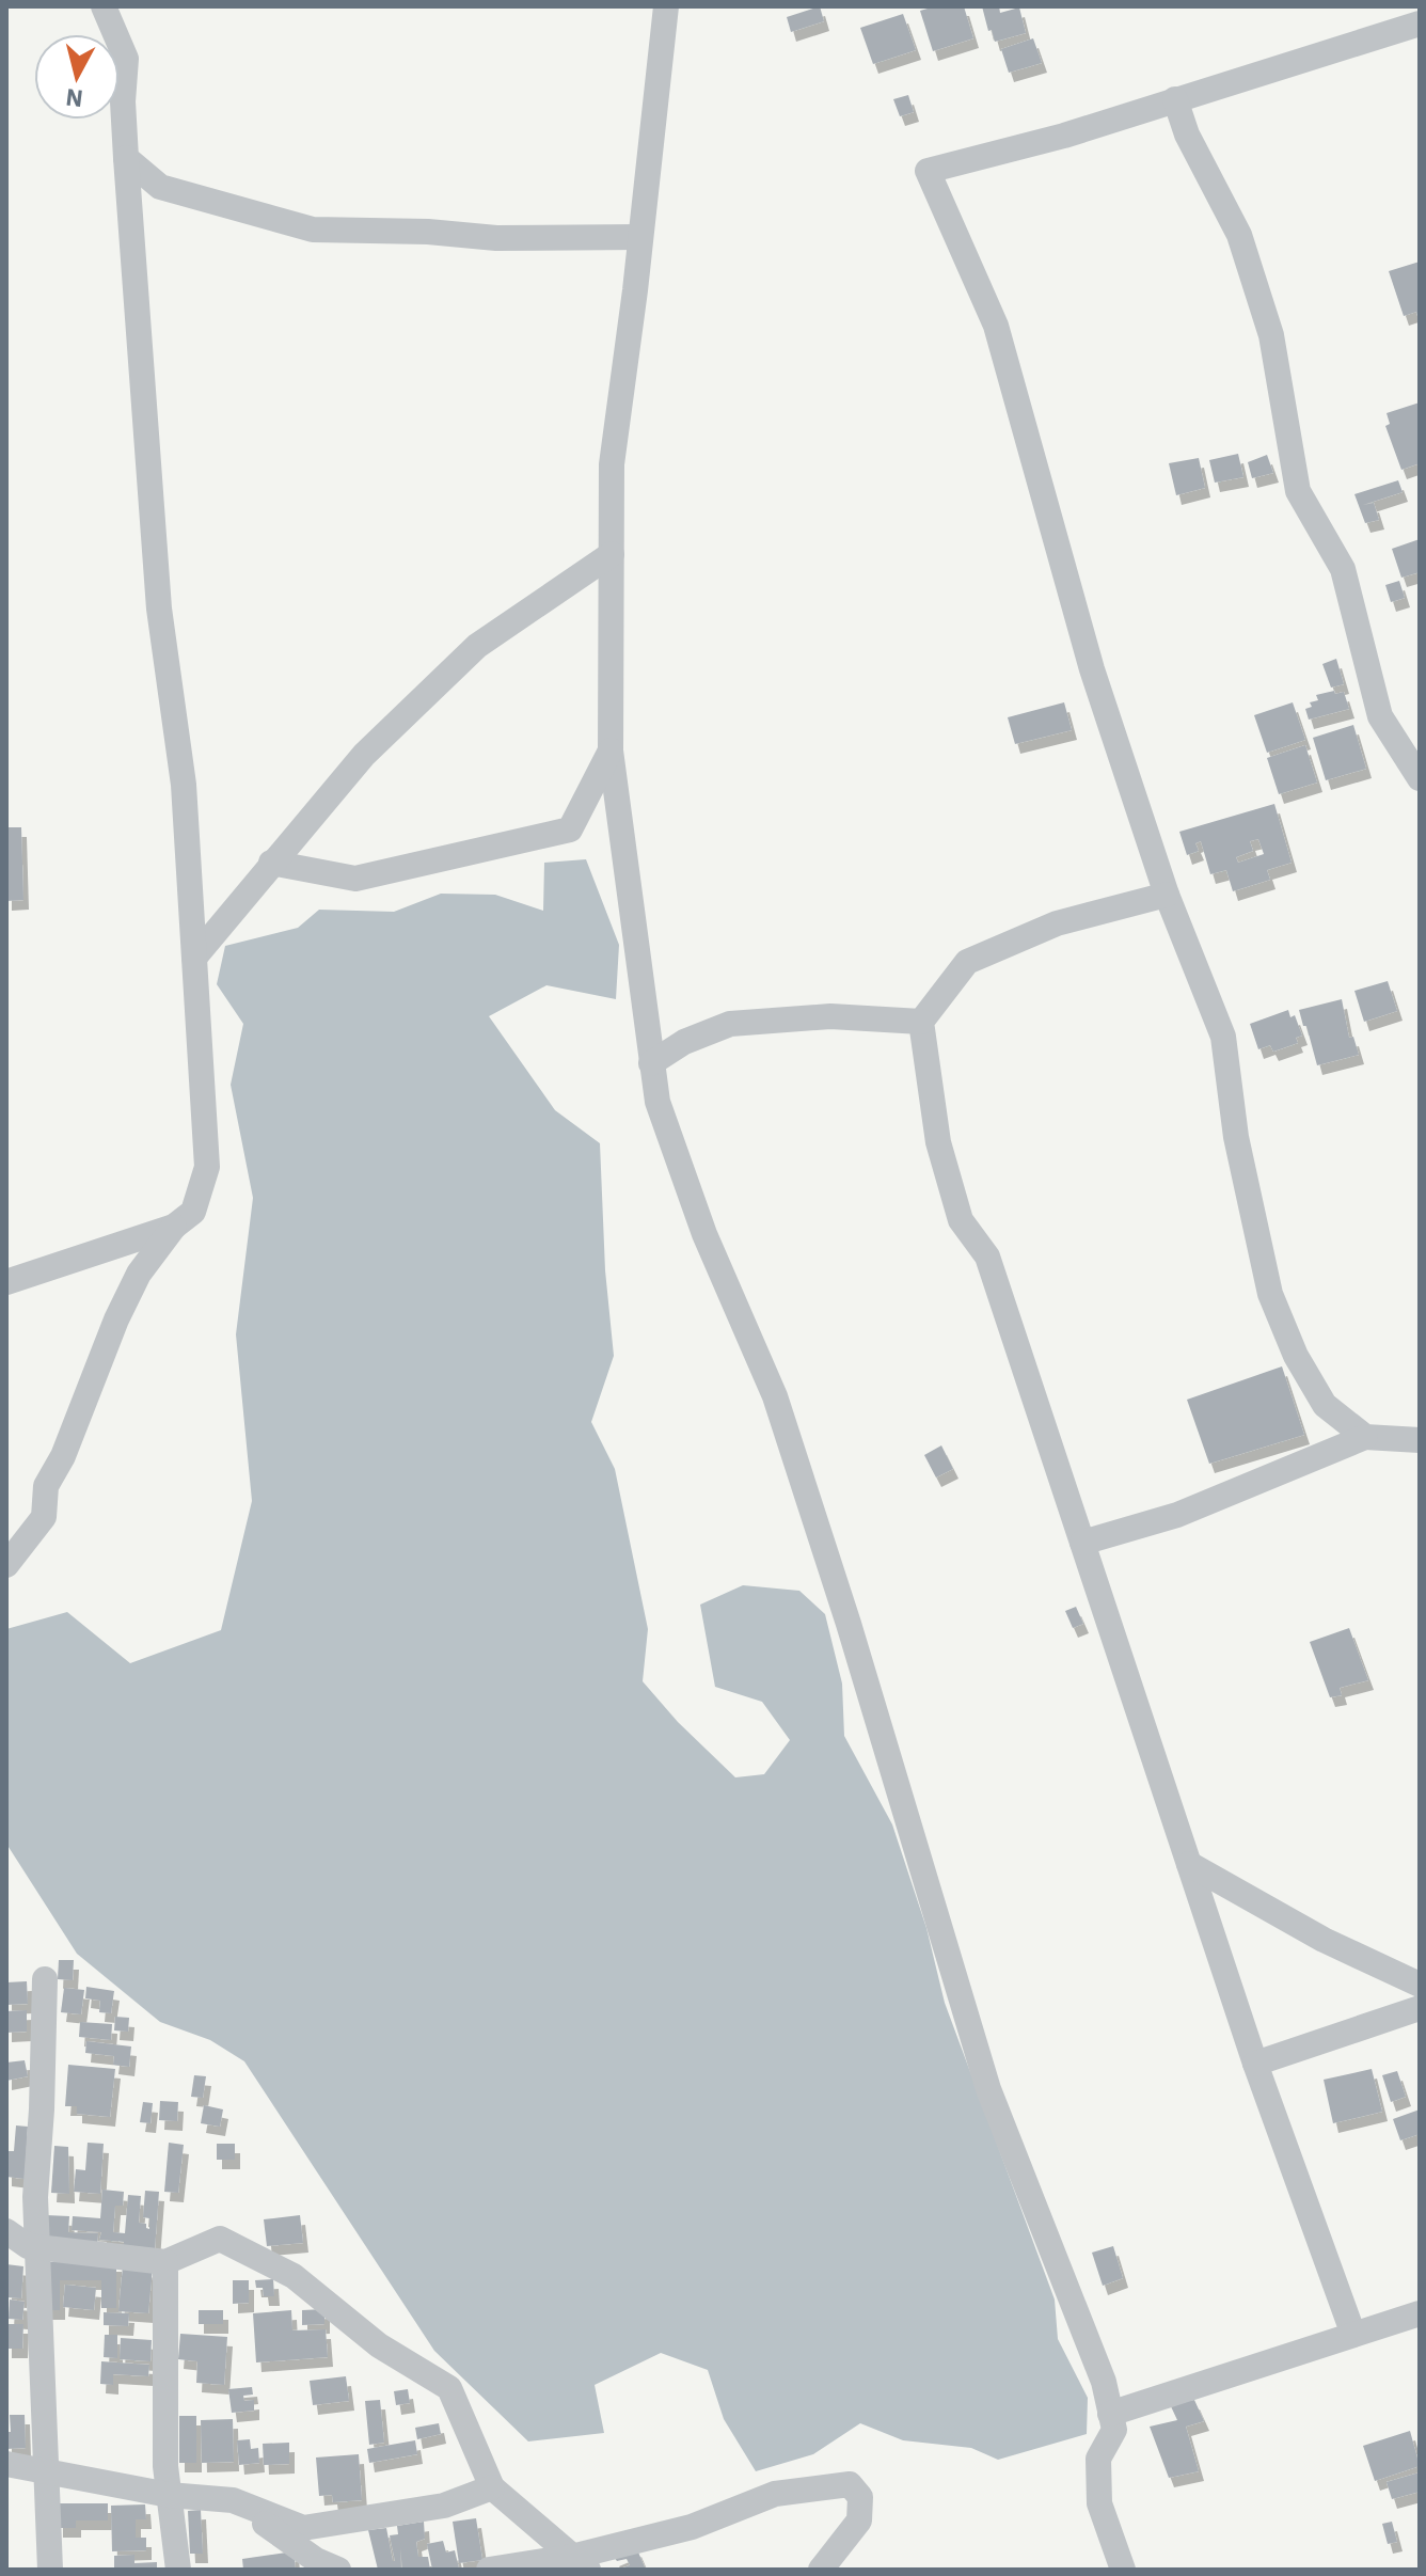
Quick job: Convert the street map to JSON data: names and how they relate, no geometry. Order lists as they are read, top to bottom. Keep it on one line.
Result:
{"north":"bottom"}
